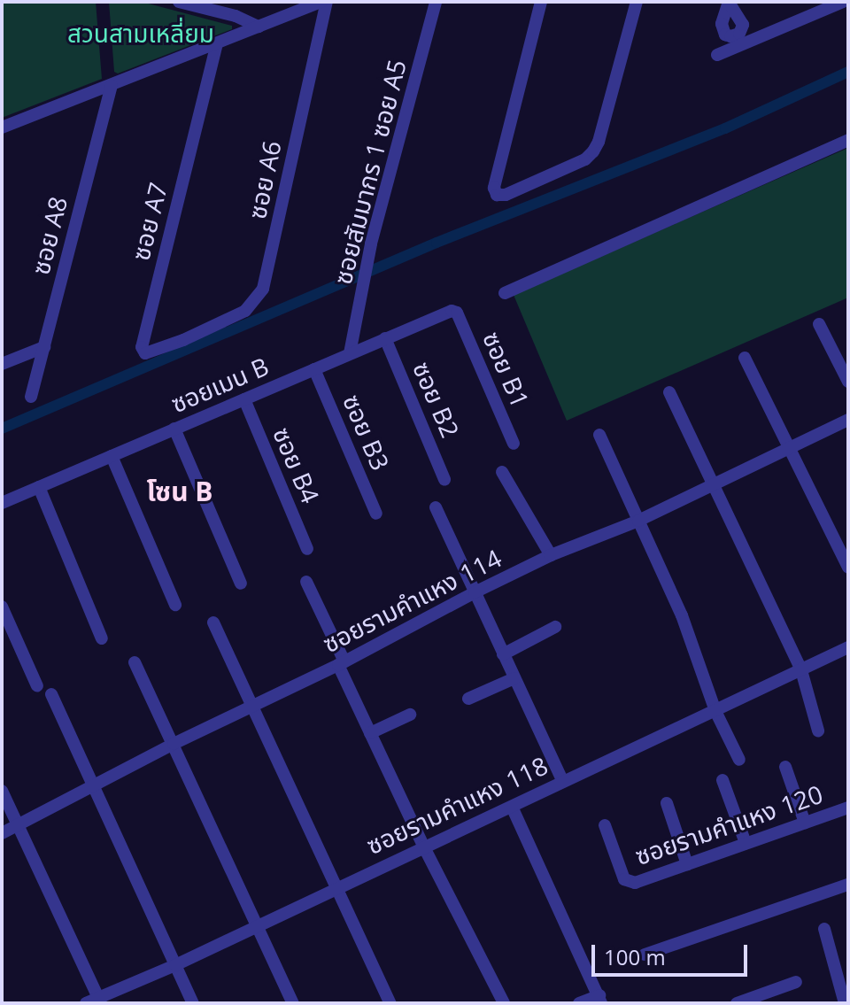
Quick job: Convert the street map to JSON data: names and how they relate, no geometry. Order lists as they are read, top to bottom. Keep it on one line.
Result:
{"streets":{"street":["ซอยสัมมากร 1 ซอย A5","ซอย A6","ซอย A7","ซอย A8","ซอย B1","ซอยเมน B","ซอย B2","ซอย B3","ซอย B4","ซอยรามคำแหง 114","ซอยรามคำแหง 118","ซอยรามคำแหง 120"]},"crossings":[["ซอยสัมมากร 1 ซอย A5","ซอยเมน B"],["ซอย A6","ซอย A7"],["ซอย B1","ซอยเมน B"],["ซอยเมน B","ซอย B2"],["ซอยเมน B","ซอย B3"],["ซอยเมน B","ซอย B4"]],"districts":["โซน B"],"parks":["สวนสามเหลี่ยม"],"scale_bar":"100 m"}
